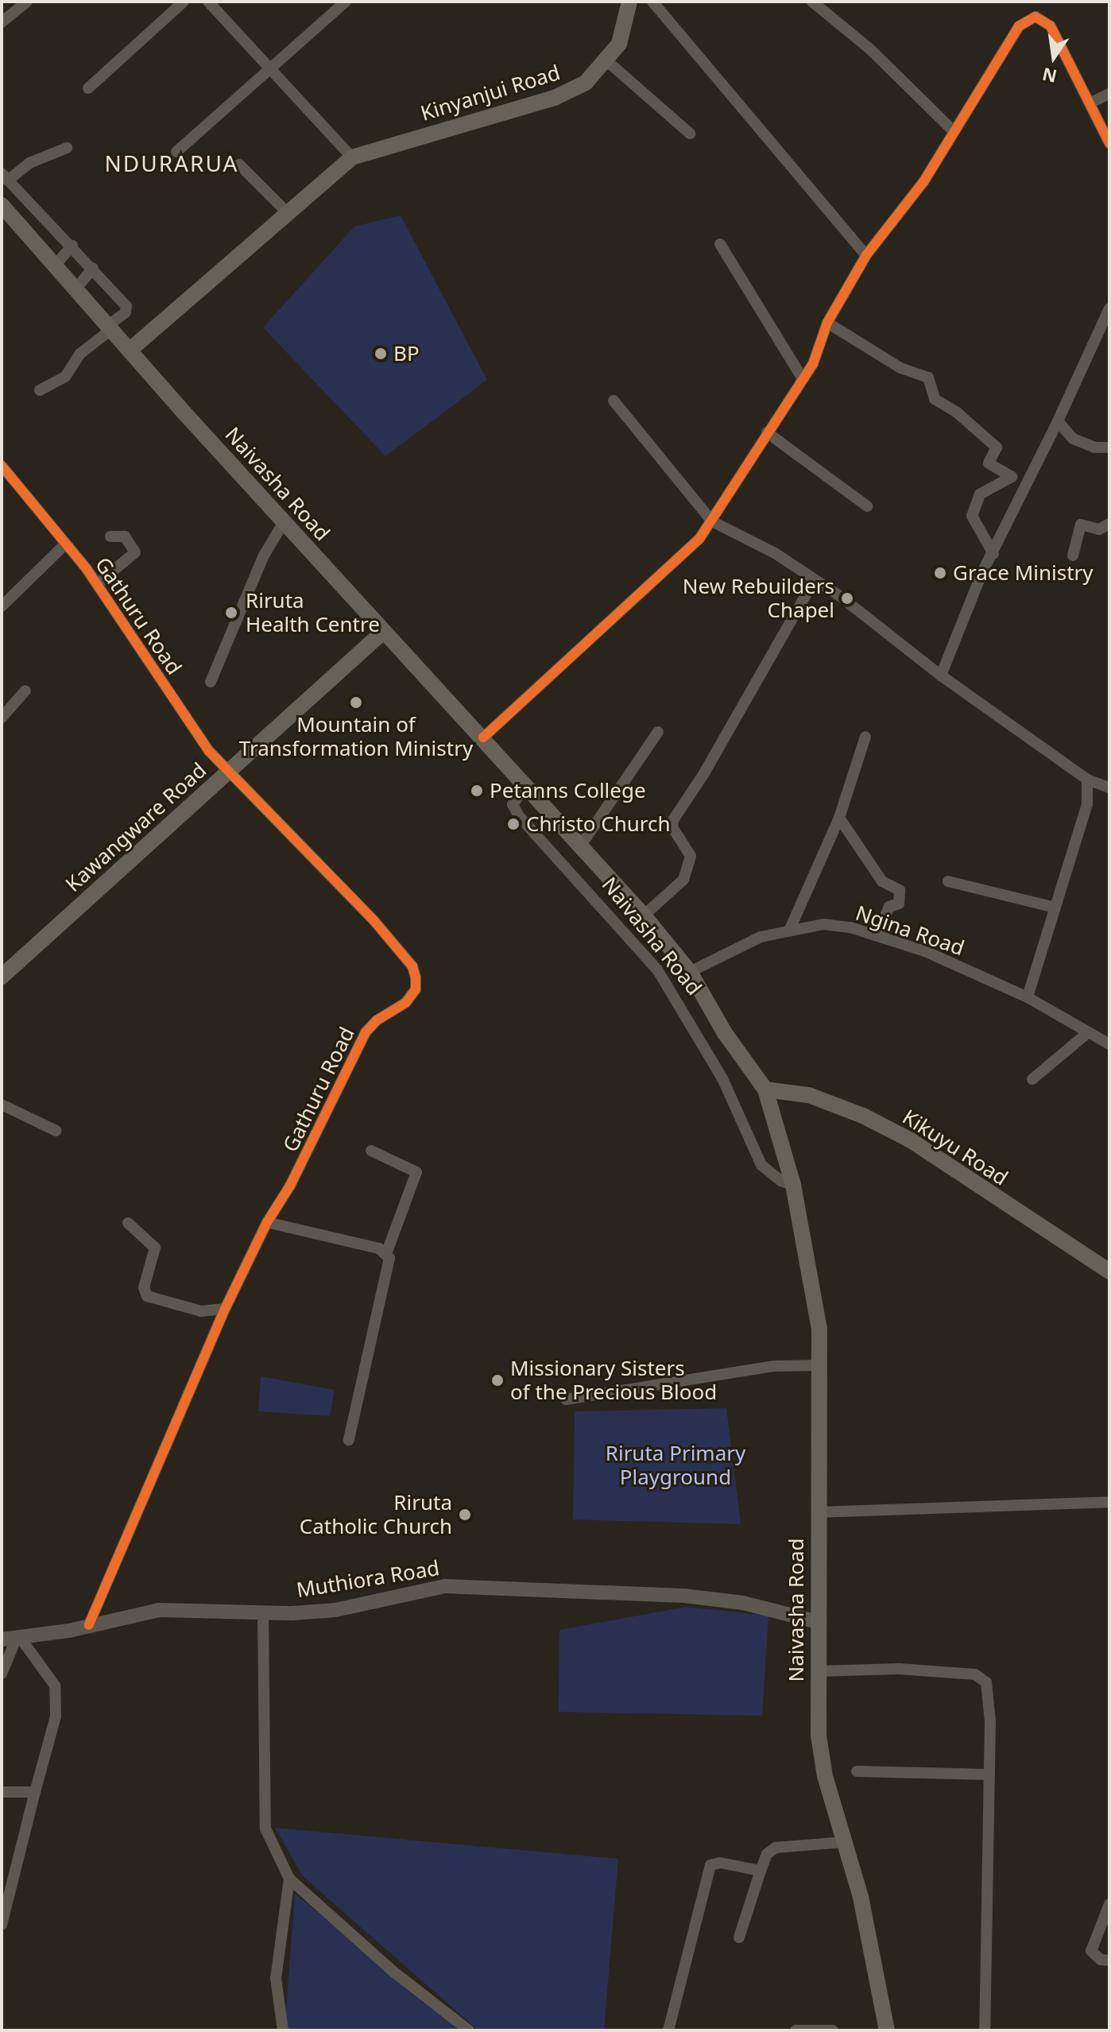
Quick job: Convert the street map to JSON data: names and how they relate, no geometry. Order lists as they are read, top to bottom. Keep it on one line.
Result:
{"streets":{"main road":["Kinyanjui Road","Naivasha Road","Kawangware Road","Kikuyu Road"],"street":["Gathuru Road","Ngina Road","Muthiora Road"]},"crossings":[["Naivasha Road","Kawangware Road"],["Naivasha Road","Ngina Road"],["Naivasha Road","Kikuyu Road"],["Naivasha Road","Muthiora Road"],["Gathuru Road","Kawangware Road"],["Gathuru Road","Muthiora Road"]],"districts":["NDURARUA"],"parks":["Riruta Primary Playground"],"places":["BP","Grace Ministry","New Rebuilders Chapel","Riruta Health Centre","Mountain of Transformation Ministry","Petanns College","Christo Church","Missionary Sisters of the Precious Blood","Riruta Catholic Church"],"north":"bottom"}
